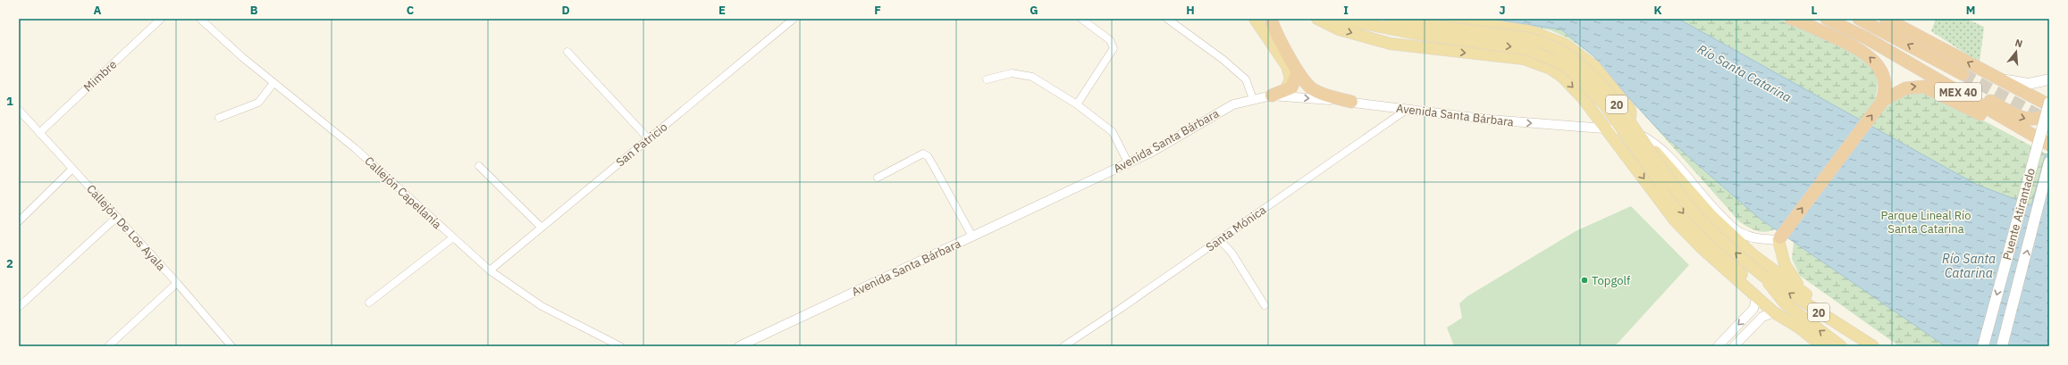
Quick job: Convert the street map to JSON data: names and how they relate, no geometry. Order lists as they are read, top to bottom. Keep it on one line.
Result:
{"streets":{"highway":["MEX 40"],"main road":["20","Puente Atirantado"],"street":["Mimbre","Avenida Santa Bárbara","San Patricio","Callejón Capellanía","Callejón De Los Ayala","Santa Mónica"]},"crossings":[["Mimbre","Callejón De Los Ayala"],["Avenida Santa Bárbara","Santa Mónica"],["San Patricio","Callejón Capellanía"]],"water":["Río Santa Catarina"],"parks":["Parque Lineal Río Santa Catarina"],"places":["Topgolf"],"north":"top","grid":{"columns":["A","B","C","D","E","F","G","H","I","J","K","L","M"],"rows":["1","2"]}}
